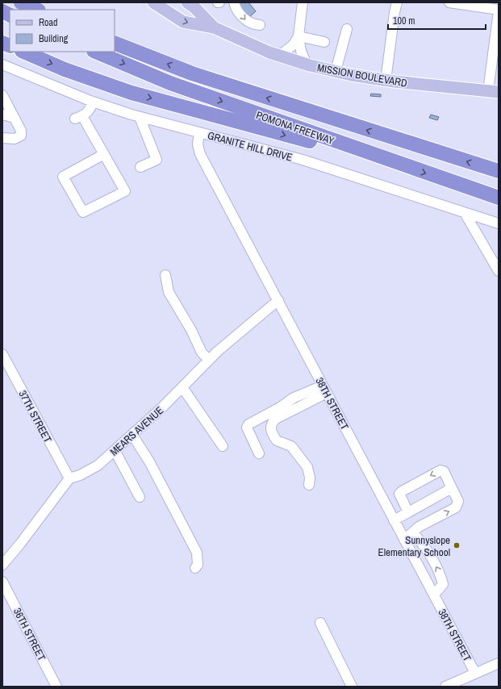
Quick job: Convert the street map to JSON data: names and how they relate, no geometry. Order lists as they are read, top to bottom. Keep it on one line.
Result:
{"streets":{"highway":["POMONA FREEWAY"],"main road":["MISSION BOULEVARD"],"street":["GRANITE HILL DRIVE","38TH STREET","37TH STREET","MEARS AVENUE","36TH STREET"]},"crossings":[["GRANITE HILL DRIVE","38TH STREET"],["38TH STREET","MEARS AVENUE"],["37TH STREET","MEARS AVENUE"]],"places":["Sunnyslope Elementary School"],"legend":["Road","Building"],"scale_bar":"100 m"}
